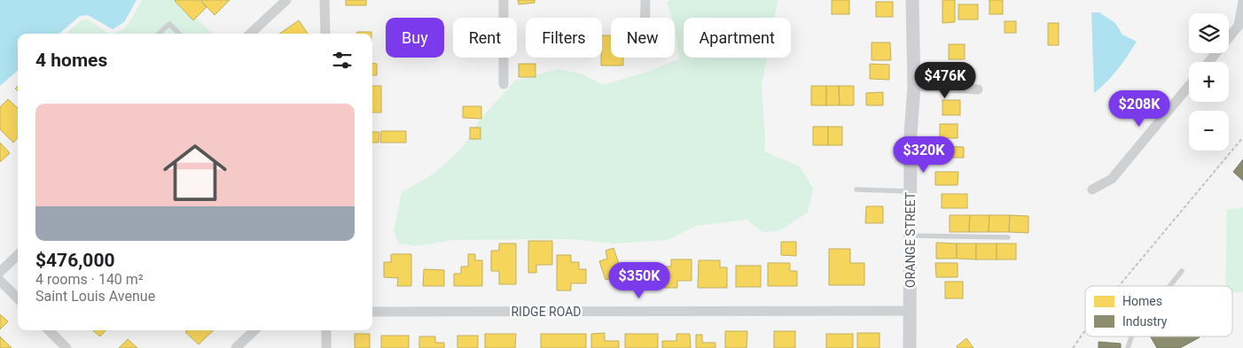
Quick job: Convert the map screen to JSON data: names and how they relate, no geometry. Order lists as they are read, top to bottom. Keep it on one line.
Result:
{"streets":{"street":["ORANGE STREET","RIDGE ROAD"]},"crossings":[["ORANGE STREET","RIDGE ROAD"]],"legend":["Homes","Industry"],"page":{"map_buttons":["+","−"],"chip":["Buy","Rent","Filters","New","Apartment"],"heading":"4 homes","price":["$476K","$208K","$320K","$350K"],"list":[{"name":"$476,000","note":"4 rooms · 140 m² · Saint Louis Avenue"}]}}
